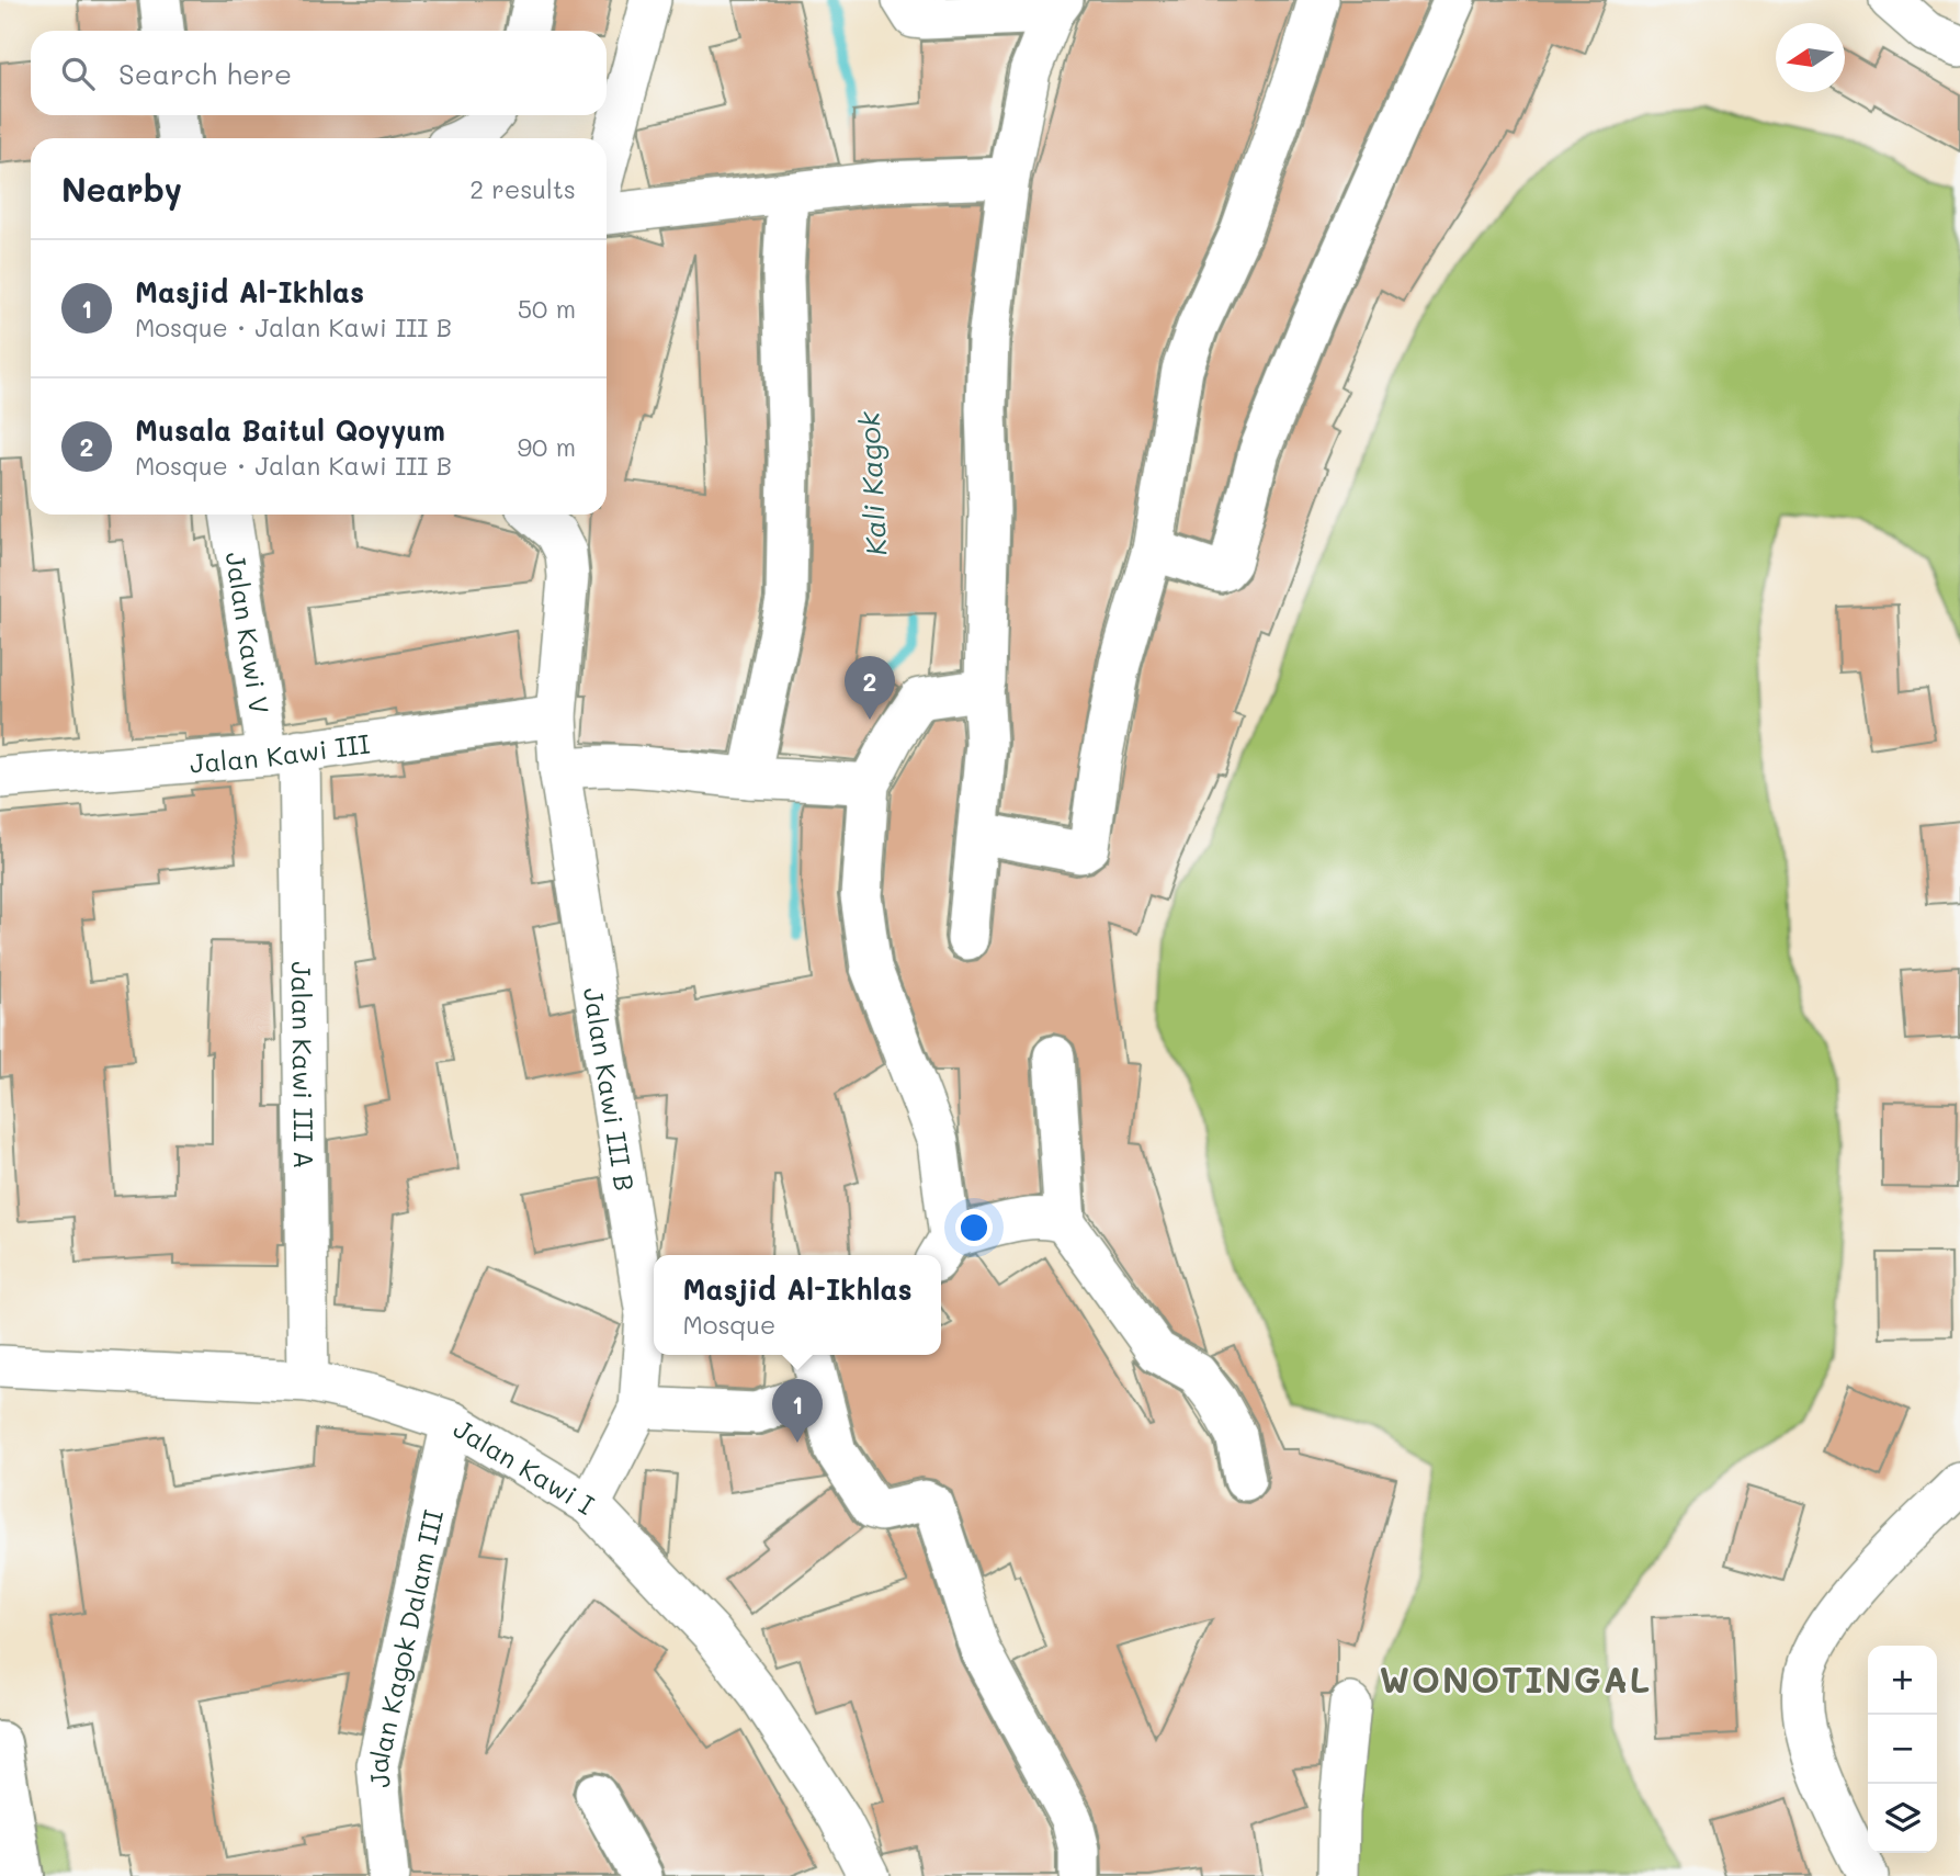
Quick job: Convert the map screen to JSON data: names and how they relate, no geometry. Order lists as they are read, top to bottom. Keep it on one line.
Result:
{"streets":{"street":["Jalan Kawi V","Jalan Kawi III","Jalan Kawi III A","Jalan Kawi III B","Jalan Kawi I","Jalan Kagok Dalam III"]},"crossings":[["Jalan Kawi V","Jalan Kawi III"],["Jalan Kawi V","Jalan Kawi III A"],["Jalan Kawi III","Jalan Kawi III A"],["Jalan Kawi III","Jalan Kawi III B"],["Jalan Kawi III A","Jalan Kawi I"],["Jalan Kawi III B","Jalan Kawi I"],["Jalan Kawi I","Jalan Kagok Dalam III"]],"districts":["WONOTINGAL"],"water":["Kali Kagok"],"north":"left","page":{"search":"Search here","heading":["Nearby","2 results"],"list":[{"mark":"1","name":"Masjid Al-Ikhlas","note":"Mosque · Jalan Kawi III B","value":"50 m"},{"mark":"2","name":"Musala Baitul Qoyyum","note":"Mosque · Jalan Kawi III B","value":"90 m"}],"pins":["2","1"],"popup":["Masjid Al-Ikhlas","Mosque"],"map_buttons":["+","−"]}}
